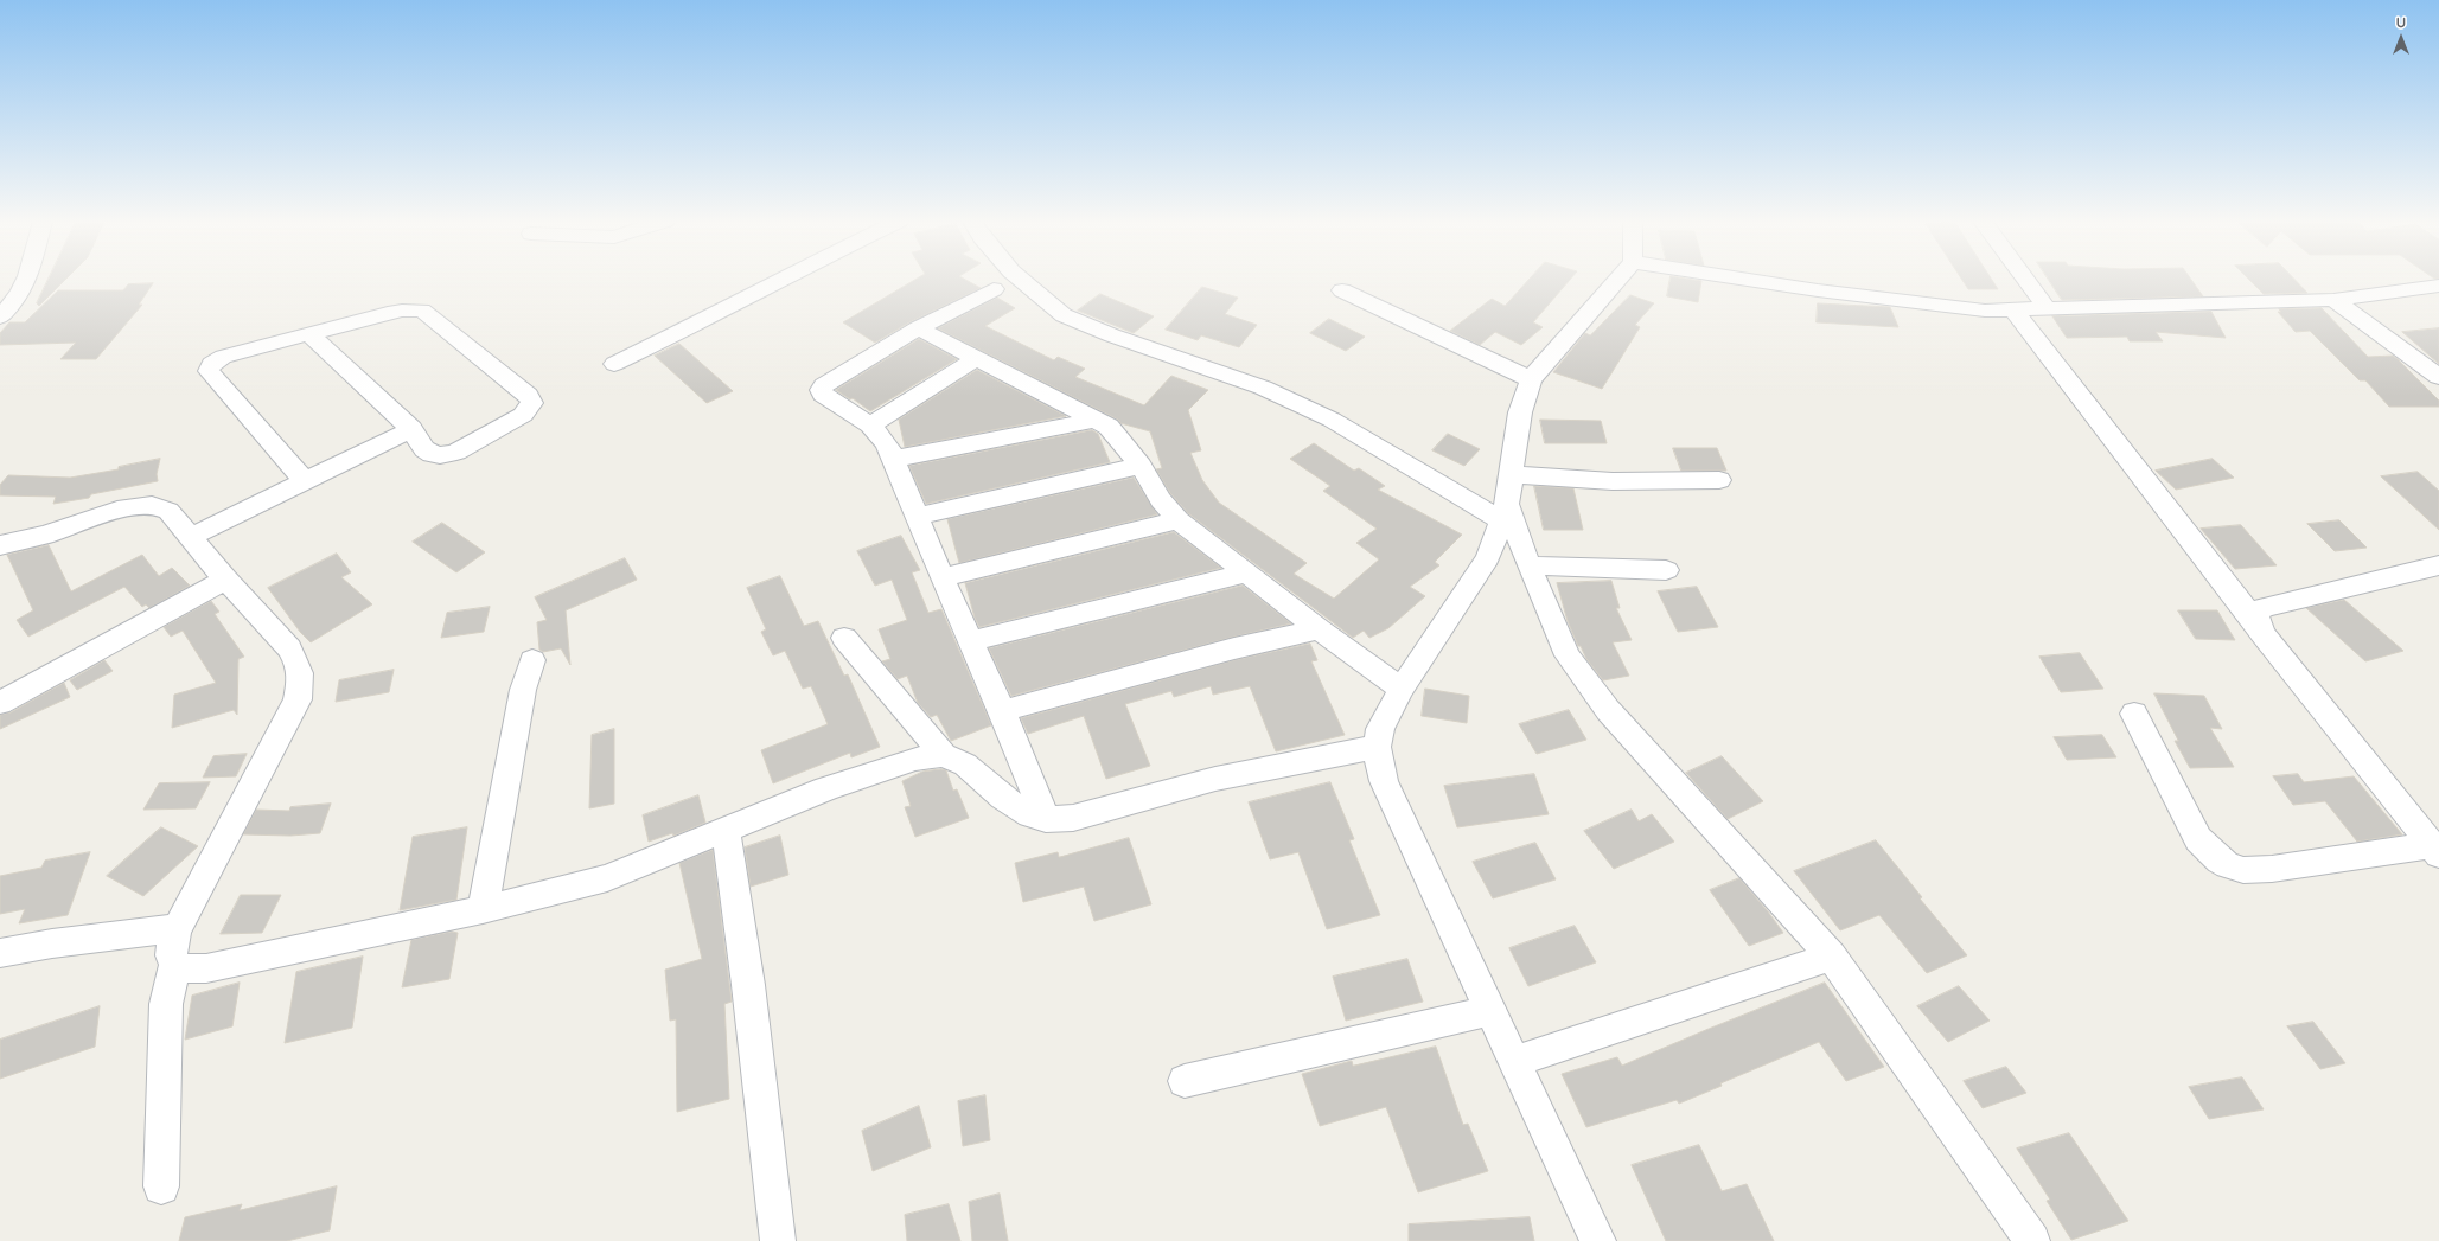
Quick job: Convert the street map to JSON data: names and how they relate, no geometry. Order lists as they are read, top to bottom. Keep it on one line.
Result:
{"north":"top"}
